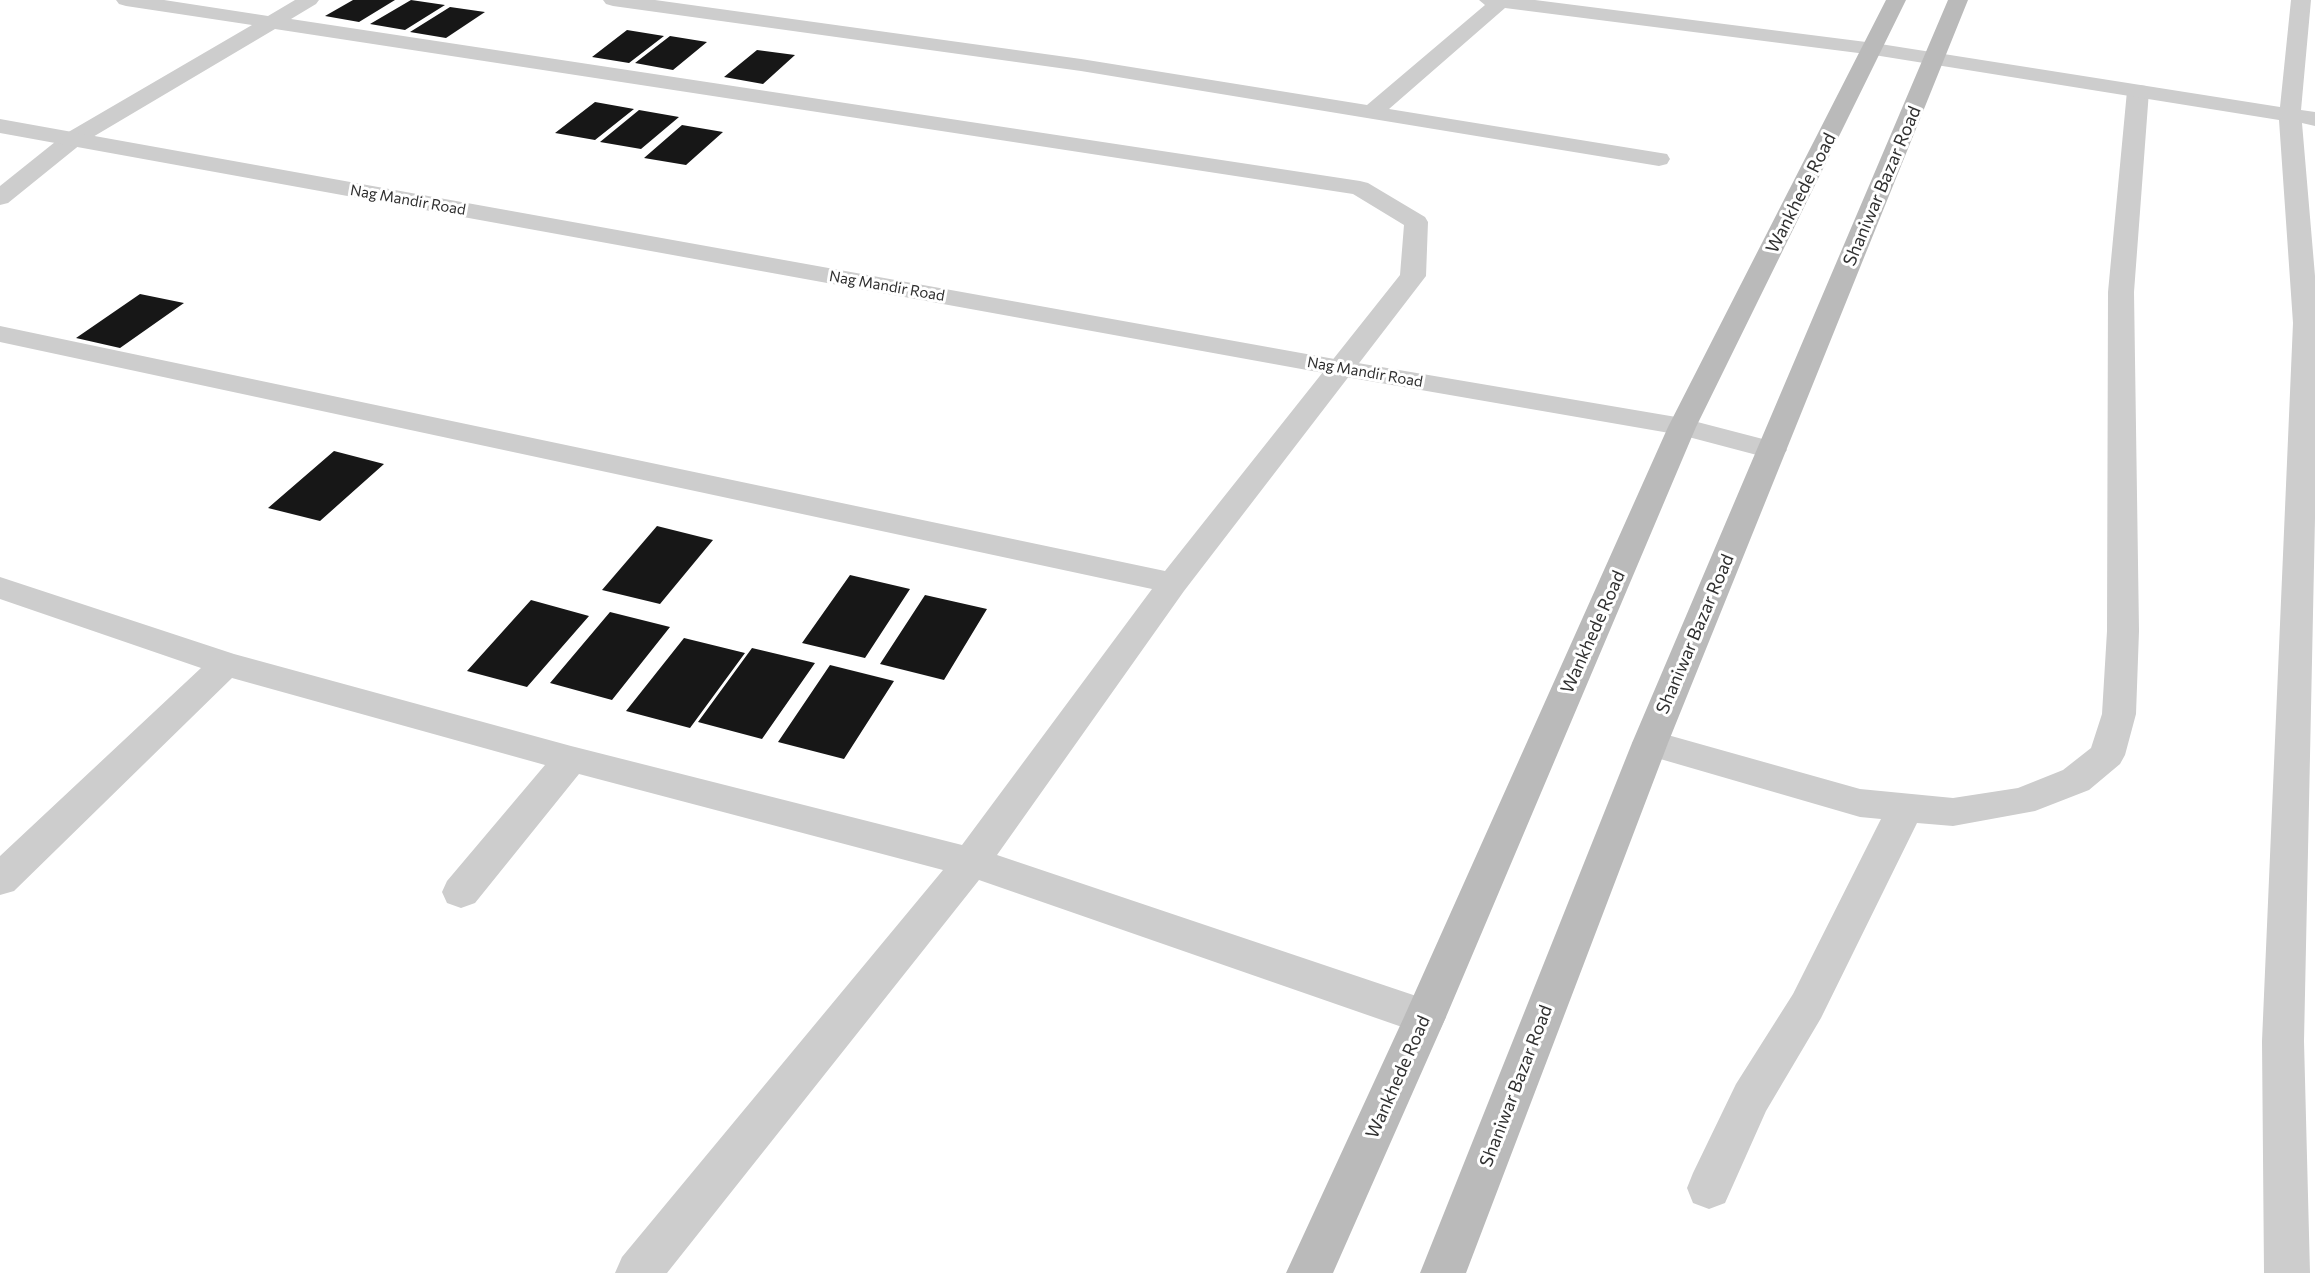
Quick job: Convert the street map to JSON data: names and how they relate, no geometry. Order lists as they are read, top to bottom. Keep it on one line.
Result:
{"streets":{"main road":["Shaniwar Bazar Road","Wankhede Road"],"street":["Nag Mandir Road"]},"crossings":[["Shaniwar Bazar Road","Nag Mandir Road"],["Wankhede Road","Nag Mandir Road"]]}
